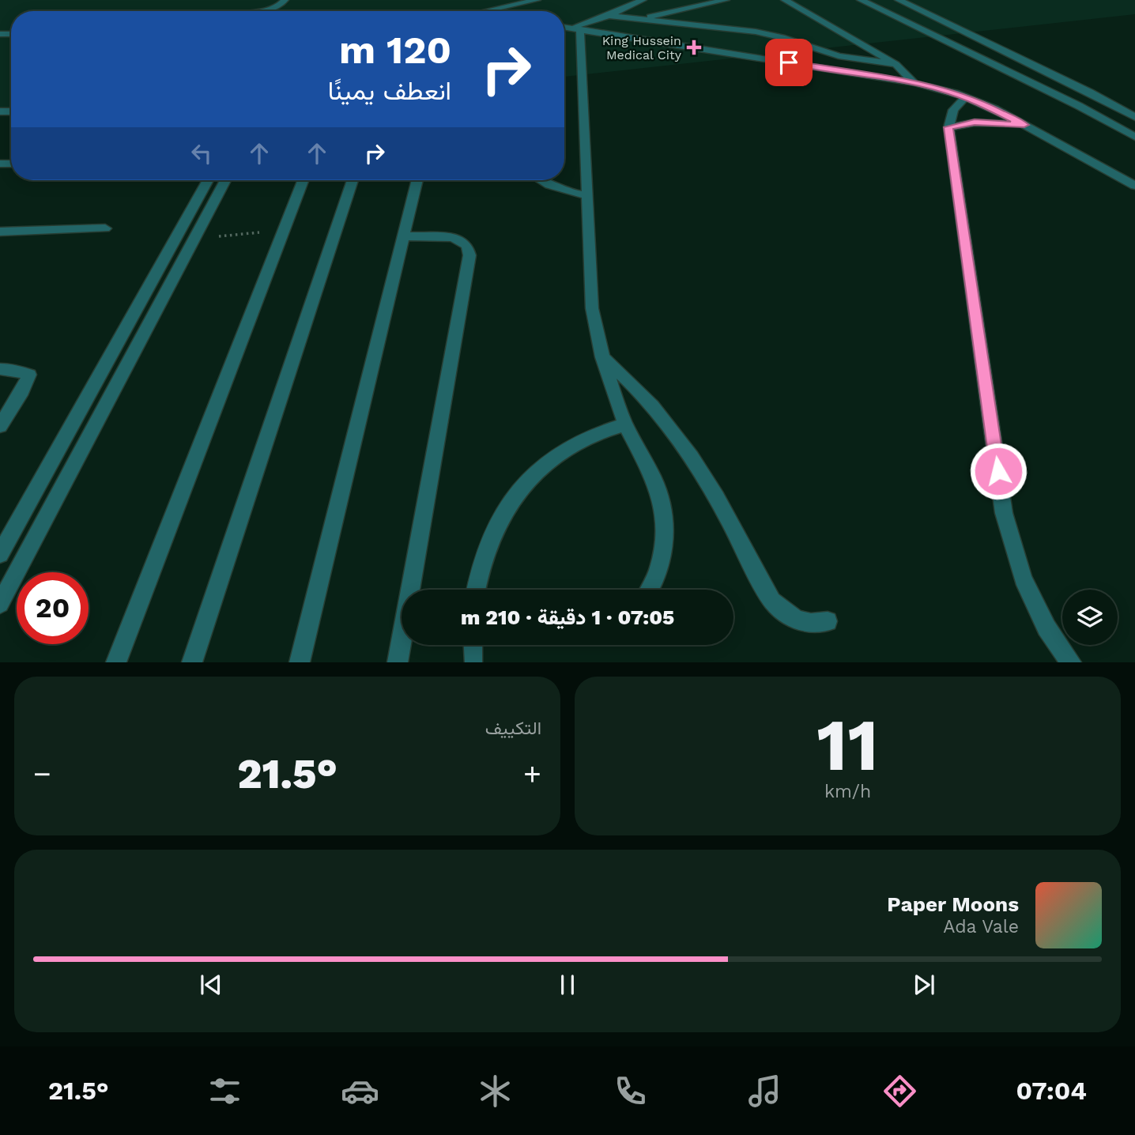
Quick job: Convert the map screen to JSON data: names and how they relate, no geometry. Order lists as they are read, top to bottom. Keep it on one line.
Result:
{"places":{"health":["King Hussein Medical City"]},"page":{"turn":["120 m","انعطف يمينًا"],"limit":"20","trip":"07:05 · 1 دقيقة · 210 m","tile":[["11","km/h"],"التكييف"],"heat":["−","21.5°","+"],"song":["Paper Moons","Ada Vale"],"tabs":["07:04","21.5°"]}}
